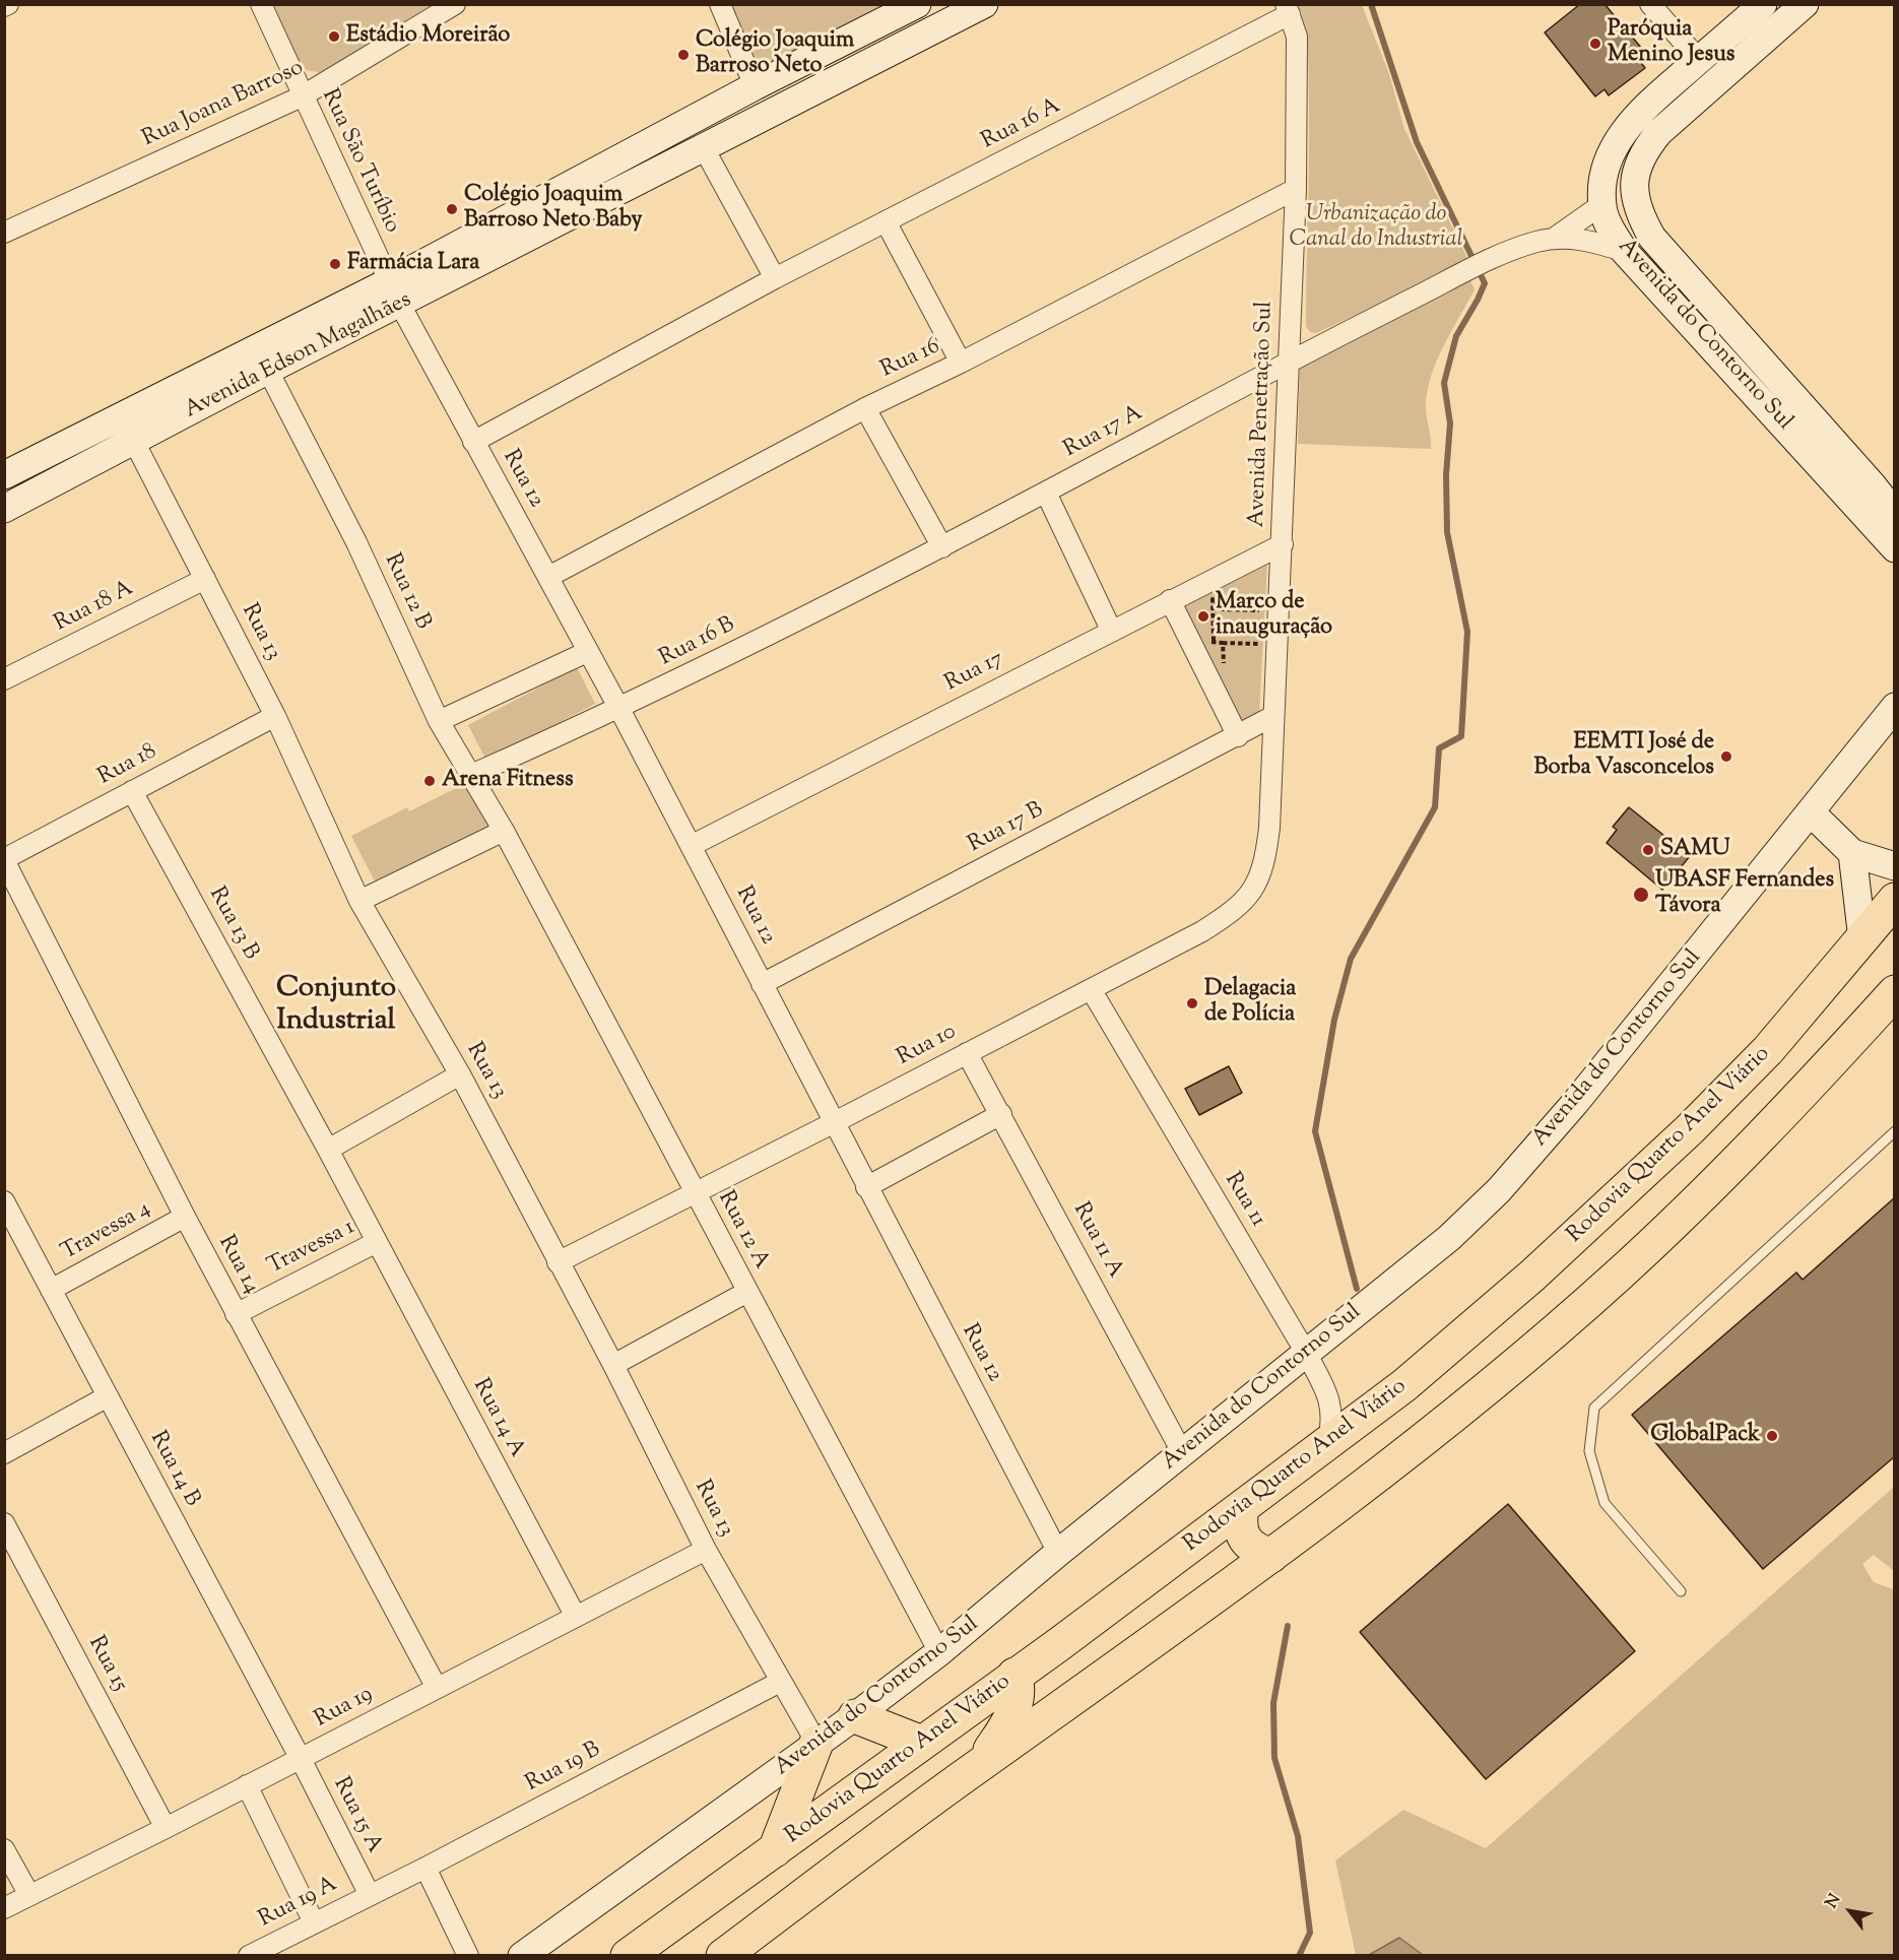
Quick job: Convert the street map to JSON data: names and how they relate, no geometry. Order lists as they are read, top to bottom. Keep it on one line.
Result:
{"streets":{"highway":["Rodovia Quarto Anel Viário"],"street":["Rua Joana Barroso","Rua 16 A","Rua São Turíbio","Avenida do Contorno Sul","Avenida Edson Magalhães","Rua 16","Avenida Penetração Sul","Rua 17 A","Rua 12","Rua 12 B","Rua 18 A","Rua 13","Rua 16 B","Rua 17","Rua 18","Rua 17 B","Rua 13 B","Rua 10","Rua 11","Rua 12 A","Travessa 4","Rua 11 A","Travessa 1","Rua 14","Rua 14 A","Rua 14 B","Rua 15","Rua 19","Rua 19 B","Rua 15 A","Rua 19 A"]},"crossings":[["Rua Joana Barroso","Rua São Turíbio"],["Rua 16 A","Avenida Penetração Sul"],["Rua São Turíbio","Avenida Edson Magalhães"],["Rua São Turíbio","Rua 12"],["Avenida do Contorno Sul","Rua 12"],["Avenida do Contorno Sul","Rua 13"],["Avenida do Contorno Sul","Rua 11"],["Avenida do Contorno Sul","Rua 12 A"],["Avenida do Contorno Sul","Rua 11 A"],["Avenida Edson Magalhães","Rua 12"],["Avenida Edson Magalhães","Rua 12 B"],["Avenida Edson Magalhães","Rua 13"],["Rua 16","Avenida Penetração Sul"],["Rua 16","Rua 12"],["Avenida Penetração Sul","Rua 17 A"],["Avenida Penetração Sul","Rua 17"],["Avenida Penetração Sul","Rua 17 B"],["Avenida Penetração Sul","Rua 10"],["Rua 17 A","Rua 16 B"],["Rua 12","Rua 16 B"],["Rua 12","Rua 17"],["Rua 12","Rua 17 B"],["Rua 12","Rua 10"],["Rua 12 B","Rua 16 B"],["Rua 12 B","Rua 12 A"],["Rua 18 A","Rua 13"],["Rua 13","Rua 18"],["Rua 13","Rua 10"],["Rua 13","Rua 19"],["Rua 13","Rua 19 B"],["Rua 18","Rua 13 B"],["Rua 18","Rua 14"],["Rua 13 B","Travessa 1"],["Rua 13 B","Rua 14 A"],["Rua 10","Rua 11"],["Rua 10","Rua 12 A"],["Rua 10","Rua 11 A"],["Rodovia Quarto Anel Viário","Rua 11"],["Travessa 4","Rua 14"],["Travessa 4","Rua 14 B"],["Travessa 1","Rua 14"],["Travessa 1","Rua 14 A"],["Rua 14","Rua 19"],["Rua 14 A","Rua 19"],["Rua 14 B","Rua 19"],["Rua 14 B","Rua 15 A"],["Rua 15","Rua 19"],["Rua 19","Rua 15 A"],["Rua 19 B","Rua 15 A"],["Rua 19 B","Rua 19 A"],["Rua 15 A","Rua 19 A"]],"districts":["Conjunto Industrial"],"parks":["Urbanização do Canal do Industrial"],"places":["Estádio Moreirão","Paróquia Menino Jesus","Colégio Joaquim Barroso Neto","Colégio Joaquim Barroso Neto Baby","Farmácia Lara","Marco de inauguração","EEMTI José de Borba Vasconcelos","Arena Fitness","SAMU","UBASF Fernandes Távora","Delagacia de Polícia","GlobalPack"],"north":"top left"}
